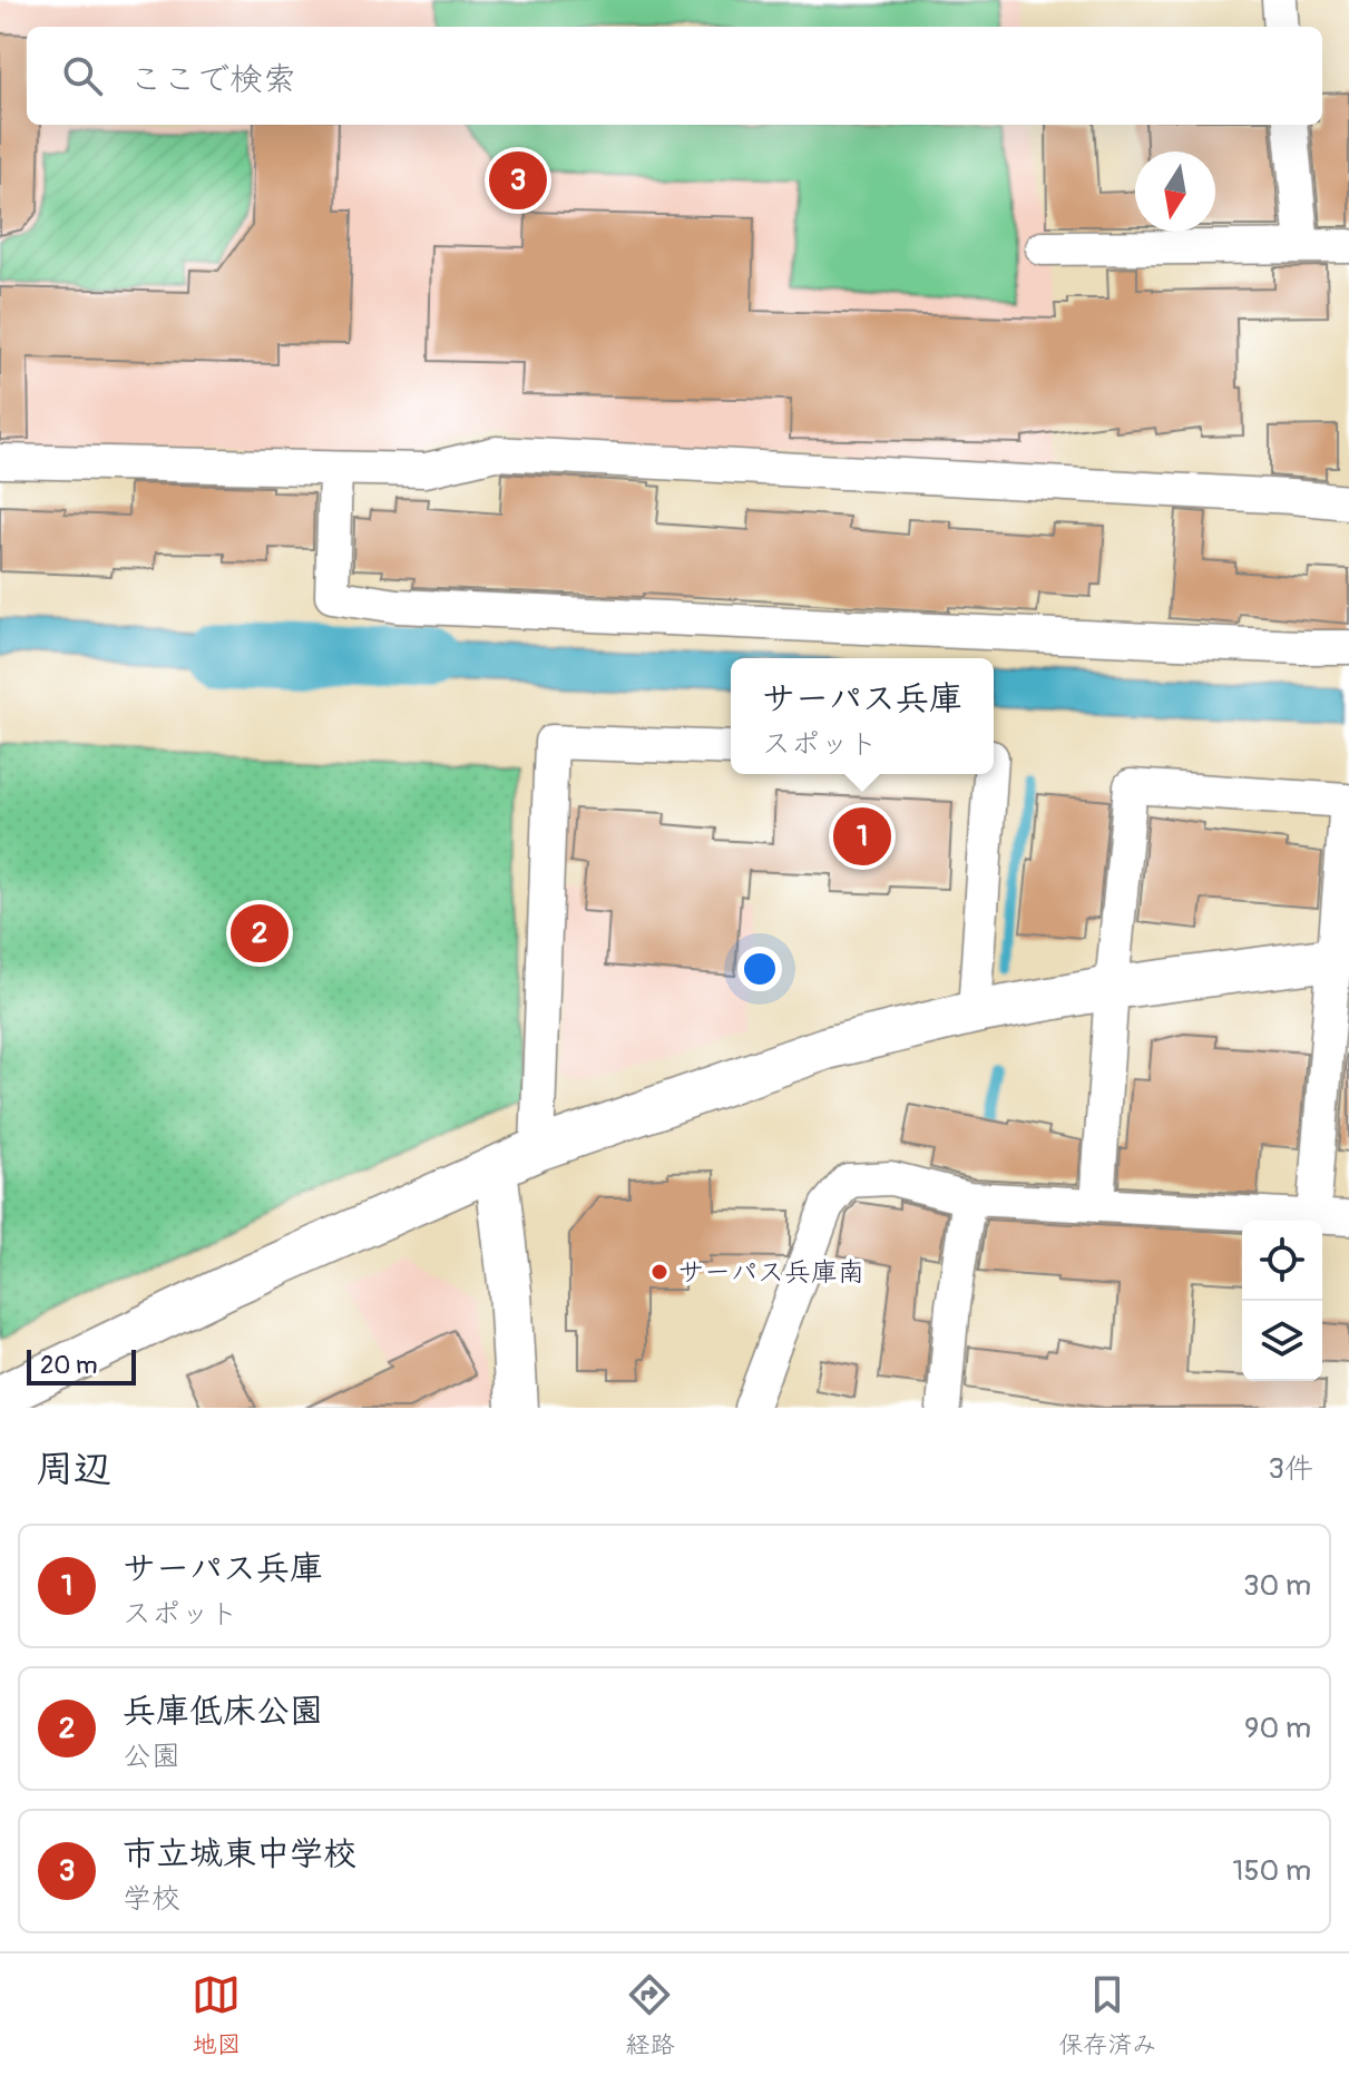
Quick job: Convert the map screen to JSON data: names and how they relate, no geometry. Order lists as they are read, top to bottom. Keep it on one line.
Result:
{"places":["サーパス兵庫南"],"scale_bar":"20 m","north":"bottom","page":{"search":"ここで検索","pins":["3","1","2"],"popup":["サーパス兵庫","スポット"],"scale":"20 m","heading":["周辺","3件"],"list":[{"mark":"1","name":"サーパス兵庫","note":"スポット","value":"30 m"},{"mark":"2","name":"兵庫低床公園","note":"公園","value":"90 m"},{"mark":"3","name":"市立城東中学校","note":"学校","value":"150 m"}],"nav":["地図","経路","保存済み"]}}
